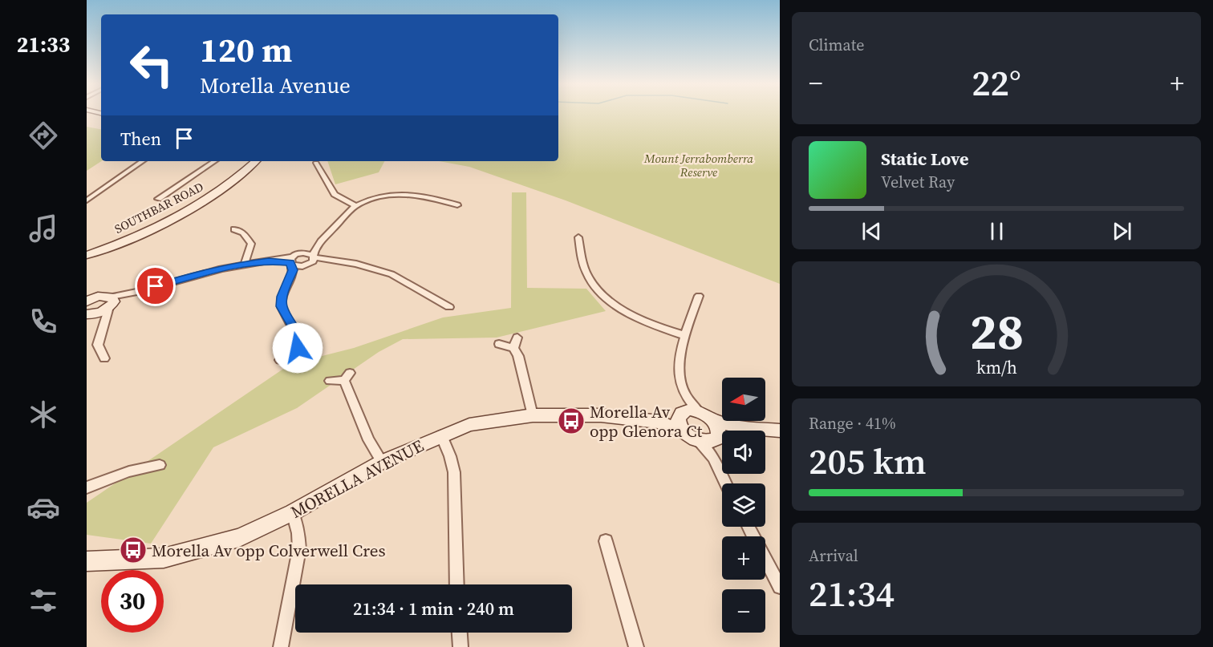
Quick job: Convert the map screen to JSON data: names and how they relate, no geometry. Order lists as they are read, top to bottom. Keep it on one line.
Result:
{"streets":{"street":["SOUTHBAR ROAD","MORELLA AVENUE"]},"parks":["Mount Jerrabomberra Reserve"],"places":{"bus stop":["Morella Av opp Glenora Ct","Morella Av opp Colverwell Cres"]},"north":"left","page":{"tabs":"21:33","tile":["Climate",["Range · 41%","205 km"],["Arrival","21:34"]],"turn":["120 m","Morella Avenue"],"heat":["−","22°","+"],"then":"Then","song":["Static Love","Velvet Ray"],"map_buttons":["+","−"],"limit":"30","trip":"21:34 · 1 min · 240 m","gauge":["28","km/h"]}}
